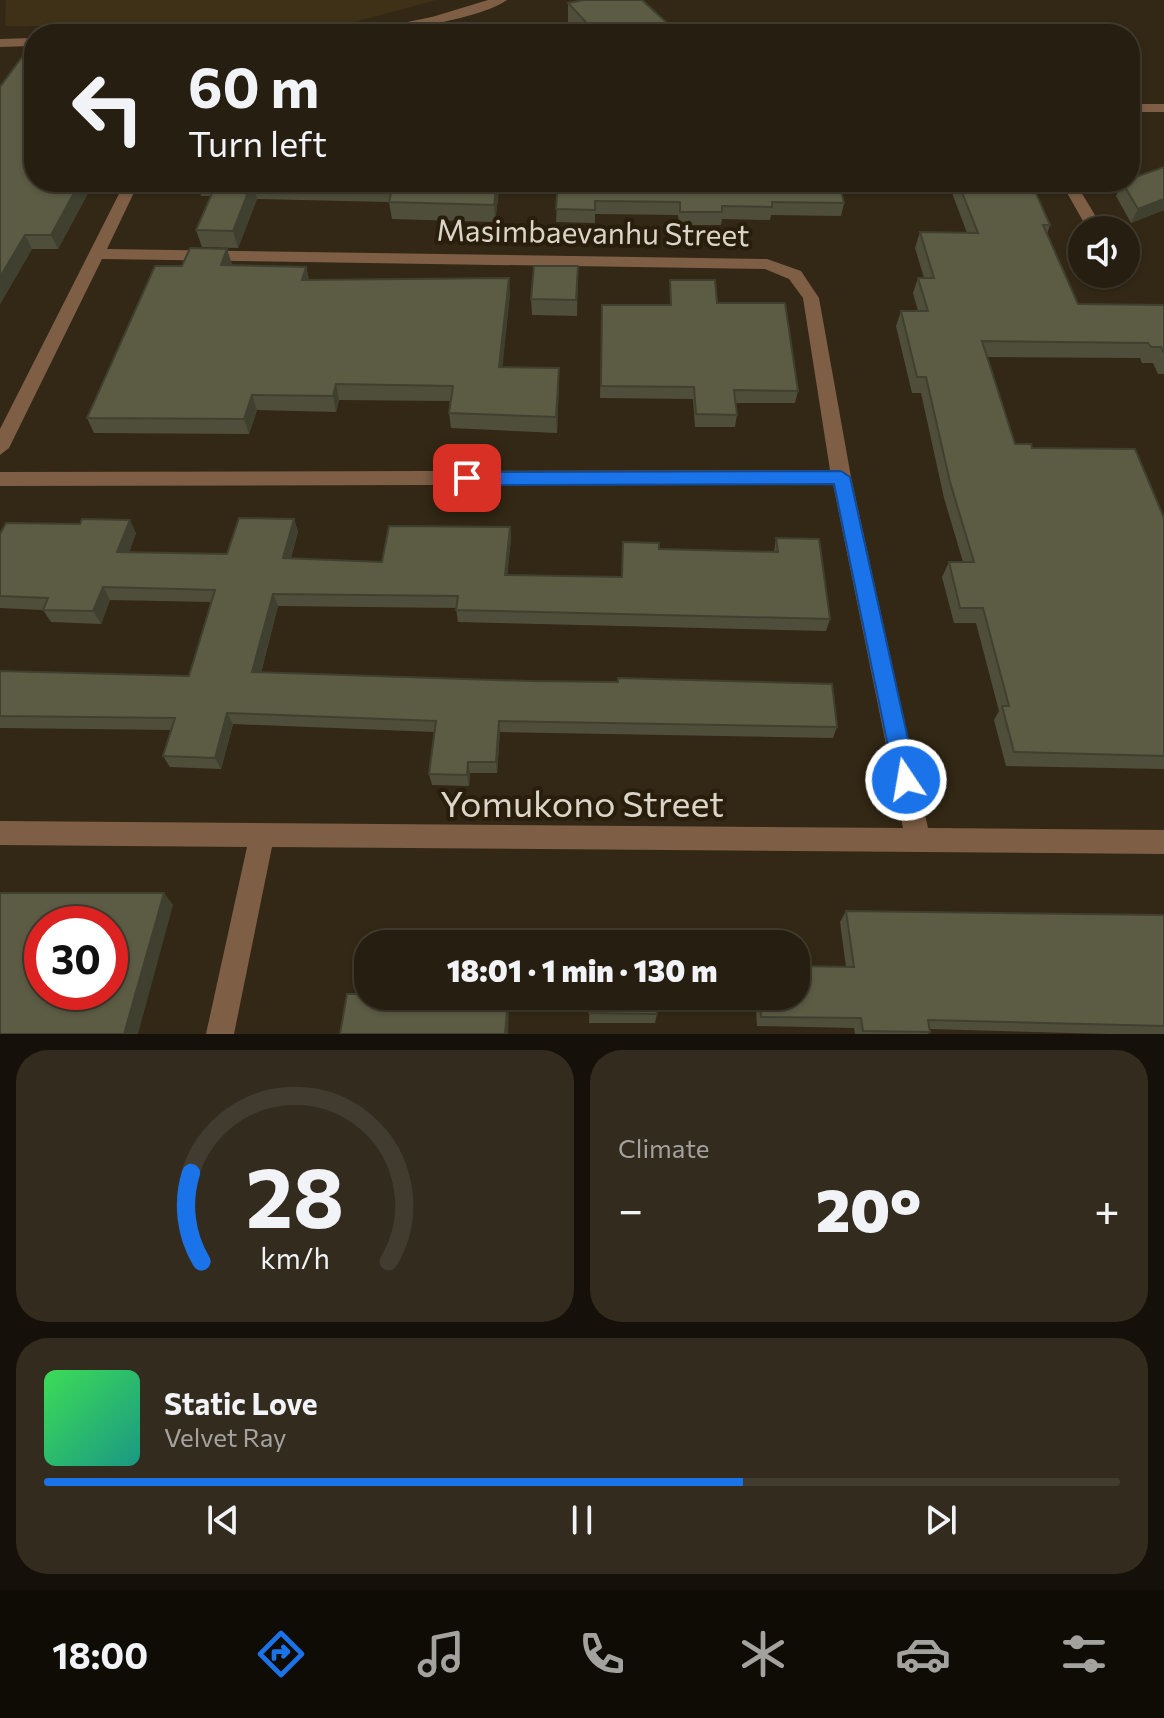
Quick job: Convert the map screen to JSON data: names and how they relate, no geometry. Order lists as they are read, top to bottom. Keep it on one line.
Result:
{"streets":{"street":["Masimbaevanhu Street","Yomukono Street"]},"crossings":[["Masimbaevanhu Street","Yomukono Street"]],"page":{"turn":["60 m","Turn left"],"limit":"30","trip":"18:01 · 1 min · 130 m","tile":"Climate","heat":["−","20°","+"],"song":["Static Love","Velvet Ray"],"tabs":"18:00","gauge":["28","km/h"]}}
